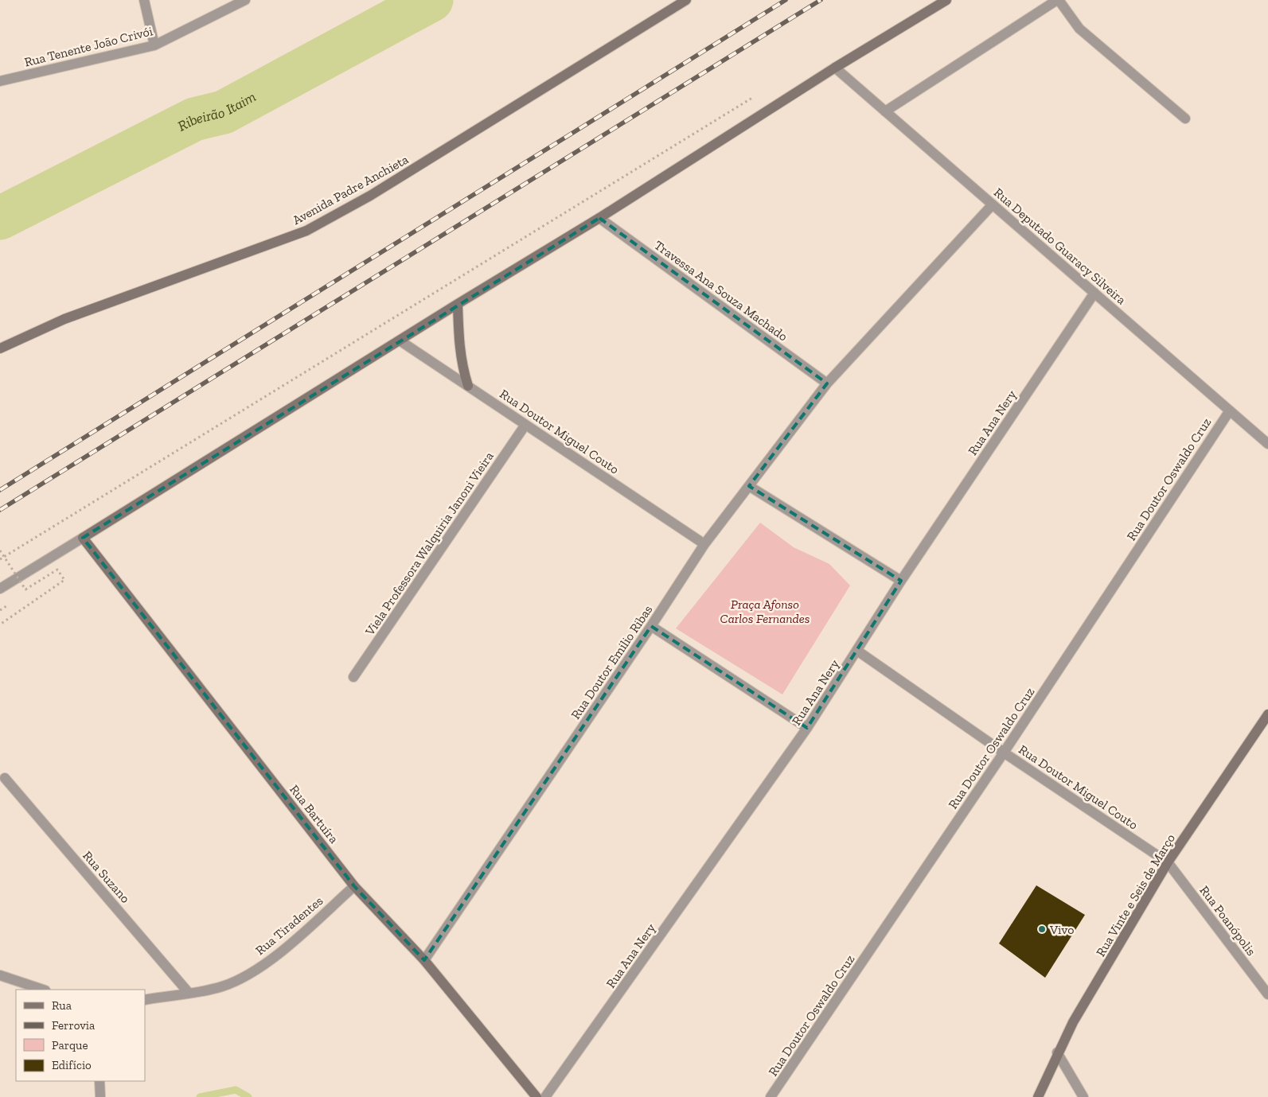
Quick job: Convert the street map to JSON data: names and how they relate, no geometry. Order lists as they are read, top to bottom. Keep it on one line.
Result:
{"streets":{"main road":["Avenida Padre Anchieta","Rua Bartuíra","Rua Vinte e Seis de Março"],"street":["Rua Tenente João Crivói","Rua Deputado Guaracy Silveira","Travessa Ana Souza Machado","Rua Ana Nery","Rua Doutor Miguel Couto","Rua Doutor Oswaldo Cruz","Viela Professora Walquiria Janoni Vieira","Rua Doutor Emilio Ribas","Rua Suzano","Rua Poanópolis","Rua Tiradentes"]},"crossings":[["Rua Deputado Guaracy Silveira","Rua Ana Nery"],["Rua Deputado Guaracy Silveira","Rua Doutor Oswaldo Cruz"],["Rua Deputado Guaracy Silveira","Rua Doutor Emilio Ribas"],["Travessa Ana Souza Machado","Rua Doutor Emilio Ribas"],["Rua Ana Nery","Rua Doutor Miguel Couto"],["Rua Doutor Miguel Couto","Rua Doutor Oswaldo Cruz"],["Rua Doutor Miguel Couto","Viela Professora Walquiria Janoni Vieira"],["Rua Doutor Miguel Couto","Rua Doutor Emilio Ribas"],["Rua Doutor Miguel Couto","Rua Vinte e Seis de Março"],["Rua Doutor Miguel Couto","Rua Poanópolis"],["Rua Doutor Emilio Ribas","Rua Bartuíra"],["Rua Bartuíra","Rua Tiradentes"],["Rua Suzano","Rua Tiradentes"],["Rua Vinte e Seis de Março","Rua Poanópolis"]],"water":["Ribeirão Itaim"],"parks":["Praça Afonso Carlos Fernandes"],"places":["Vivo"],"legend":["Rua","Ferrovia","Parque","Edifício"]}
